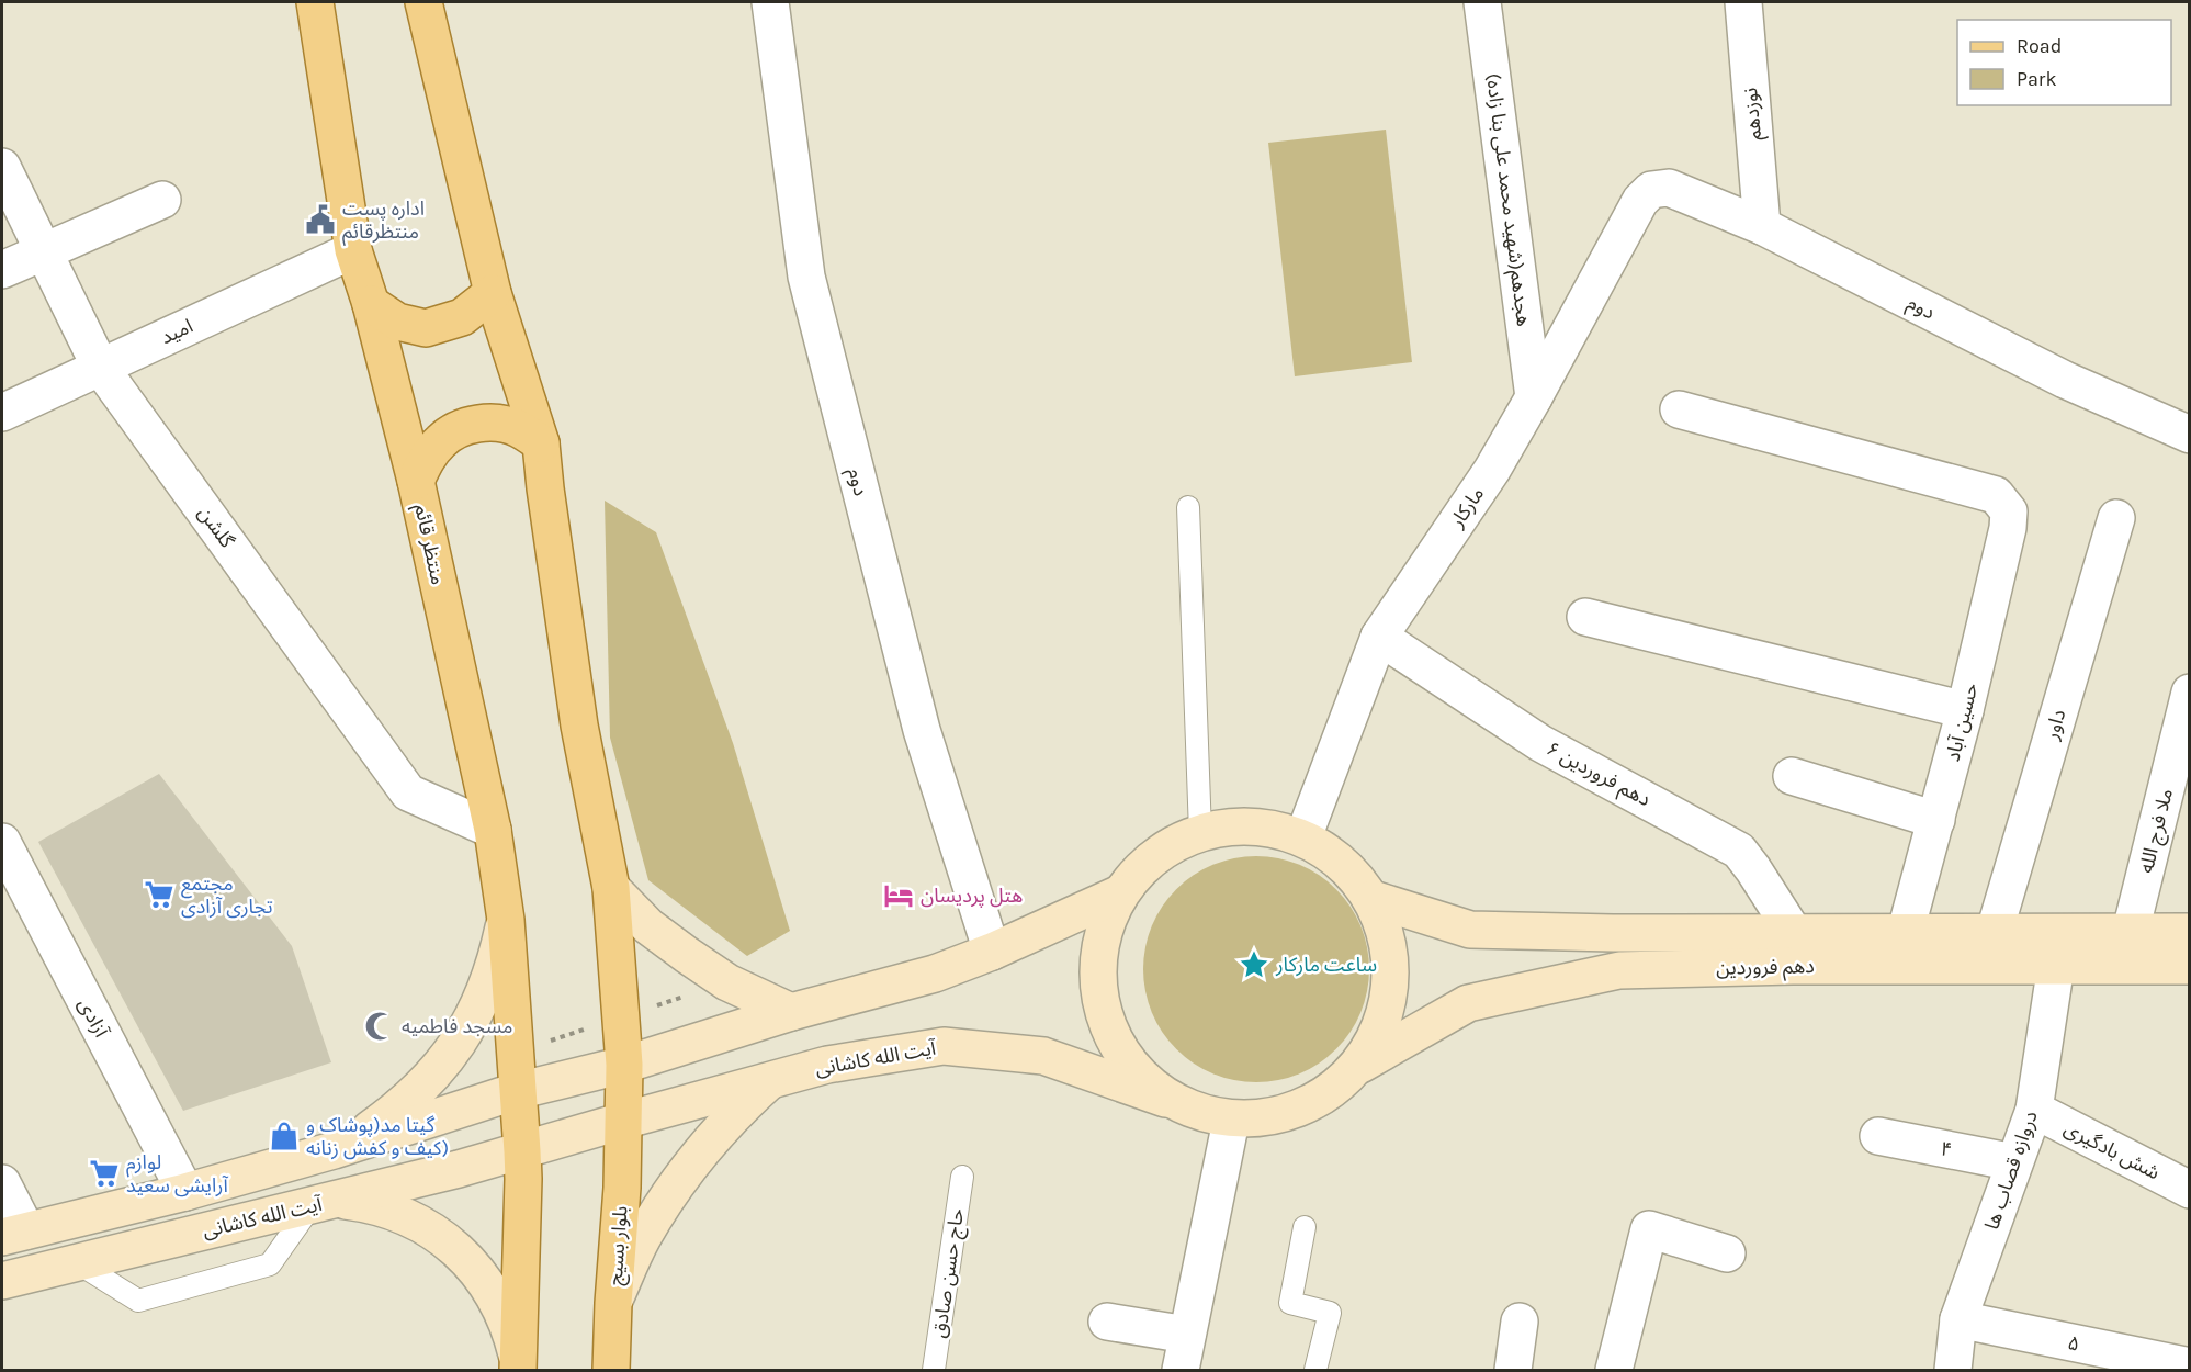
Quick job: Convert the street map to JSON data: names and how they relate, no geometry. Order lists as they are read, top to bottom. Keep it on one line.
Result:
{"streets":{"main road":["منتظر قائم","دهم فروردین","آیت الله کاشانی","بلوار بسیج"],"street":["نوزدهم","هجدهم(شهید محمد علی بنا زاده)","دوم","امید","مارکار","گلشن","حسین آباد","داور","دهم فروردین ۶","ملا فرج الله","آزادی","۴","شش بادگیری","دروازه قصاب ها","۵"],"lane":["حاج حسن صادق"]},"crossings":[["نوزدهم","دوم"],["هجدهم(شهید محمد علی بنا زاده)","مارکار"],["دوم","مارکار"],["امید","گلشن"],["امید","منتظر قائم"],["مارکار","دهم فروردین ۶"],["گلشن","منتظر قائم"],["منتظر قائم","آیت الله کاشانی"],["حسین آباد","دهم فروردین"],["داور","دهم فروردین"],["دهم فروردین ۶","دهم فروردین"],["ملا فرج الله","دهم فروردین"],["دهم فروردین","دروازه قصاب ها"],["آیت الله کاشانی","بلوار بسیج"],["۴","دروازه قصاب ها"],["شش بادگیری","دروازه قصاب ها"],["دروازه قصاب ها","۵"]],"places":{"public building":["اداره پست منتظرقائم"],"supermarket":["مجتمع تجاری آزادی","لوازم آرایشی سعید"],"hotel":["هتل پردیسان"],"place":["ساعت مارکار"],"mosque":["مسجد فاطمیه"],"shop":["گیتا مد(پوشاک و کیف و کفش زنانه)"]},"legend":["Road","Park"]}
